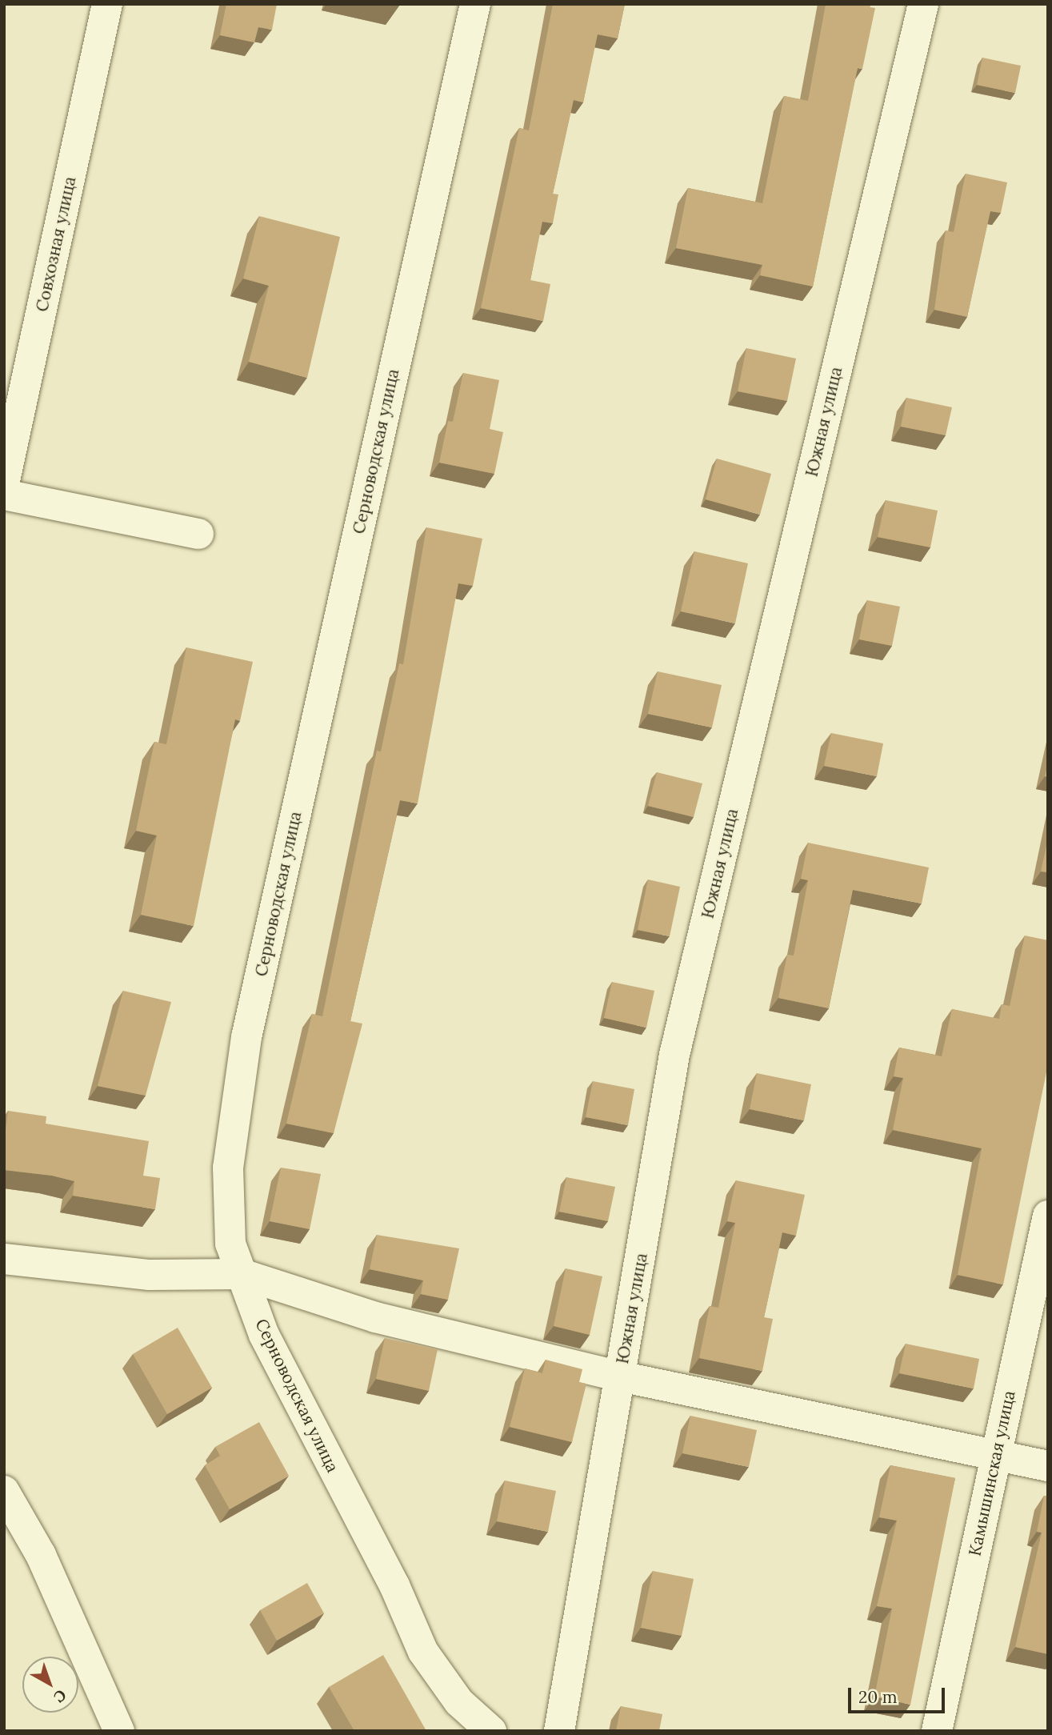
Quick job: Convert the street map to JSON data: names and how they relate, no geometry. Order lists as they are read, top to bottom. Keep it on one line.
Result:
{"streets":{"street":["Совхозная улица","Южная улица","Серноводская улица","Камышинская улица"]},"scale_bar":"20 m","north":"bottom right"}
